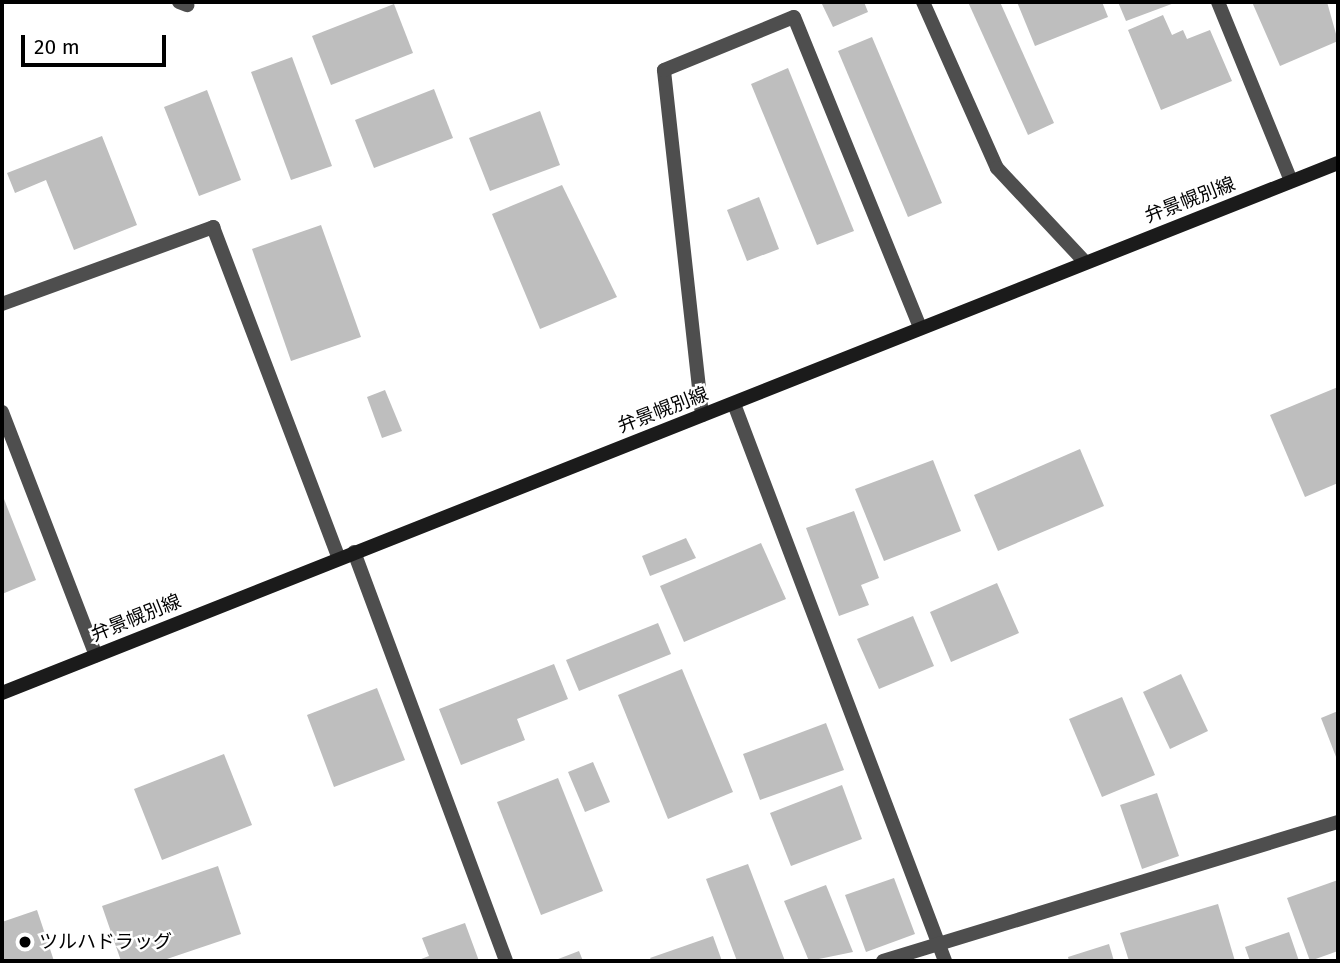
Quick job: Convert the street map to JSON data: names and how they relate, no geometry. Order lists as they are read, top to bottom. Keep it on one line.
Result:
{"streets":{"main road":["弁景幌別線"]},"places":["ツルハドラッグ"],"scale_bar":"20 m"}
